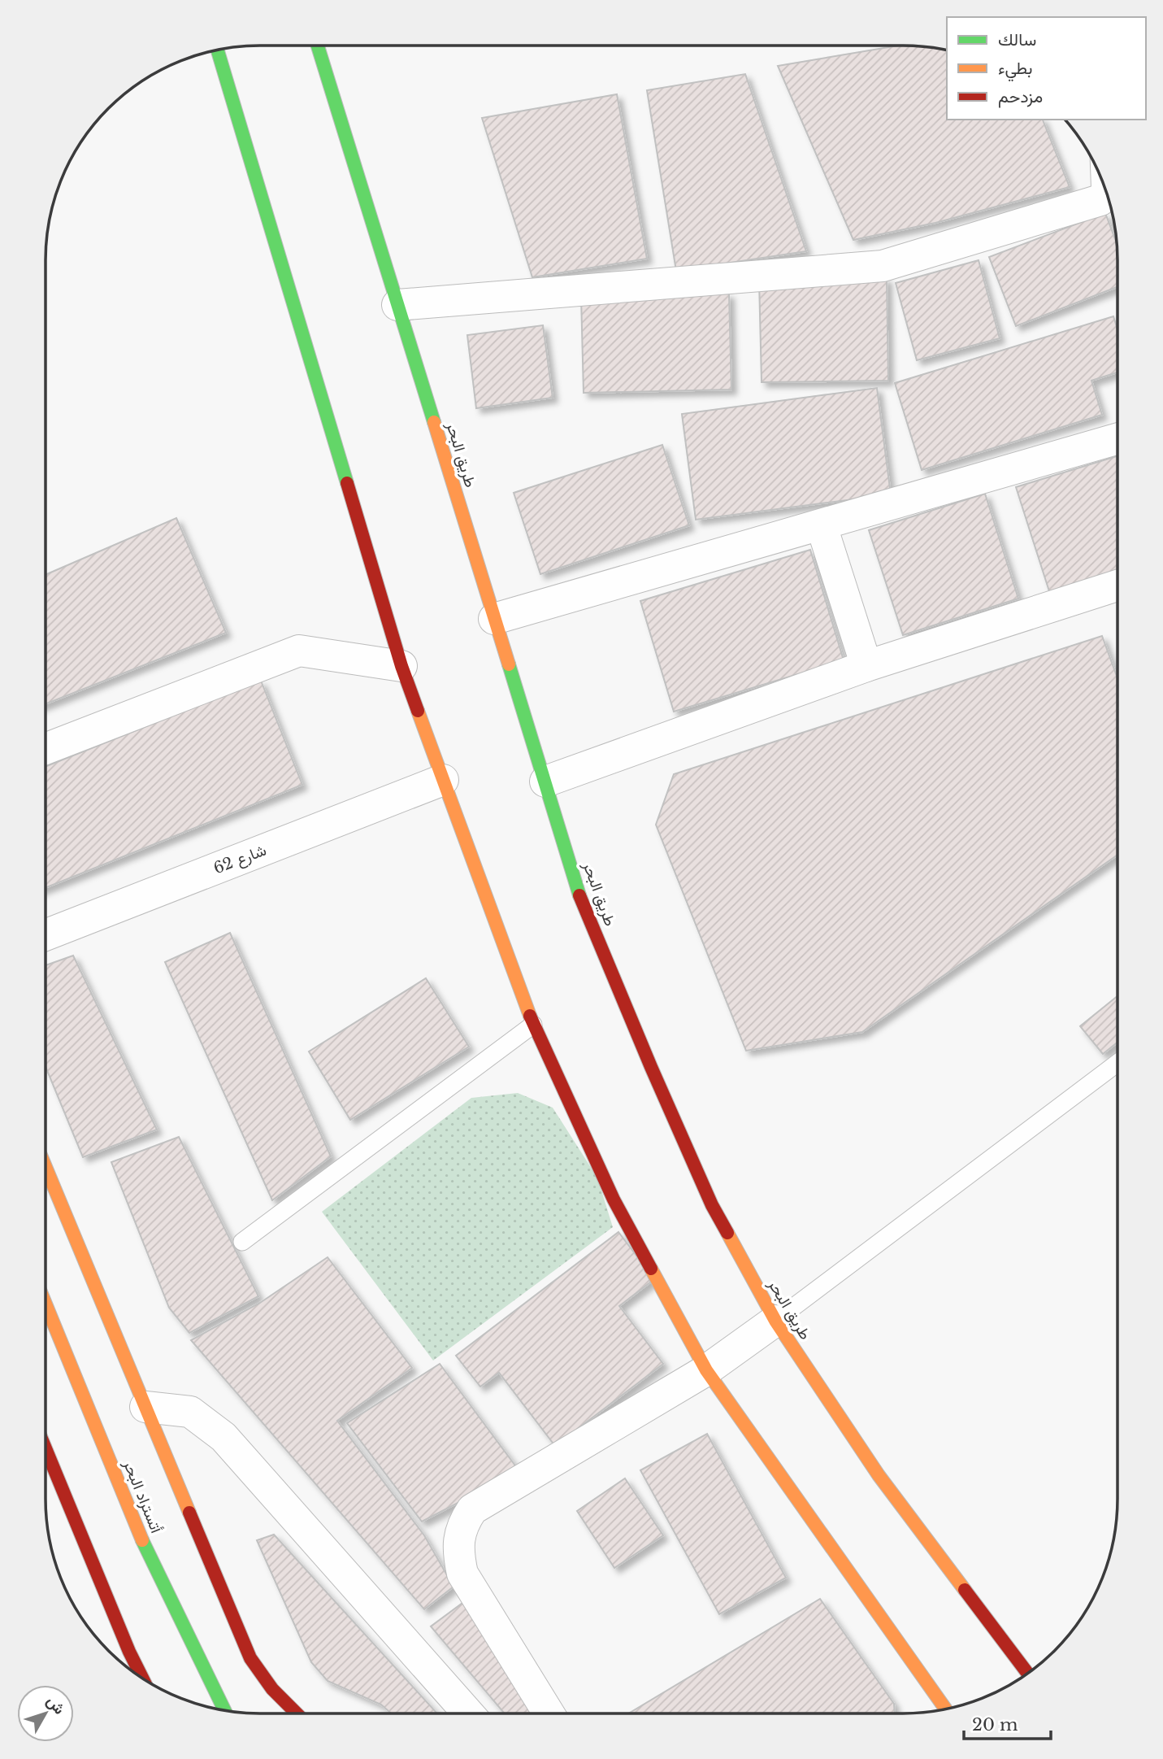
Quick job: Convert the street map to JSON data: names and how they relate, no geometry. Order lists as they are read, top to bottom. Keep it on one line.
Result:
{"streets":{"main road":["طريق البحر","أتستراد البحر"],"street":["شارع 62"]},"legend":["سالك","بطيء","مزدحم"],"scale_bar":"20 m","north":"top right"}
